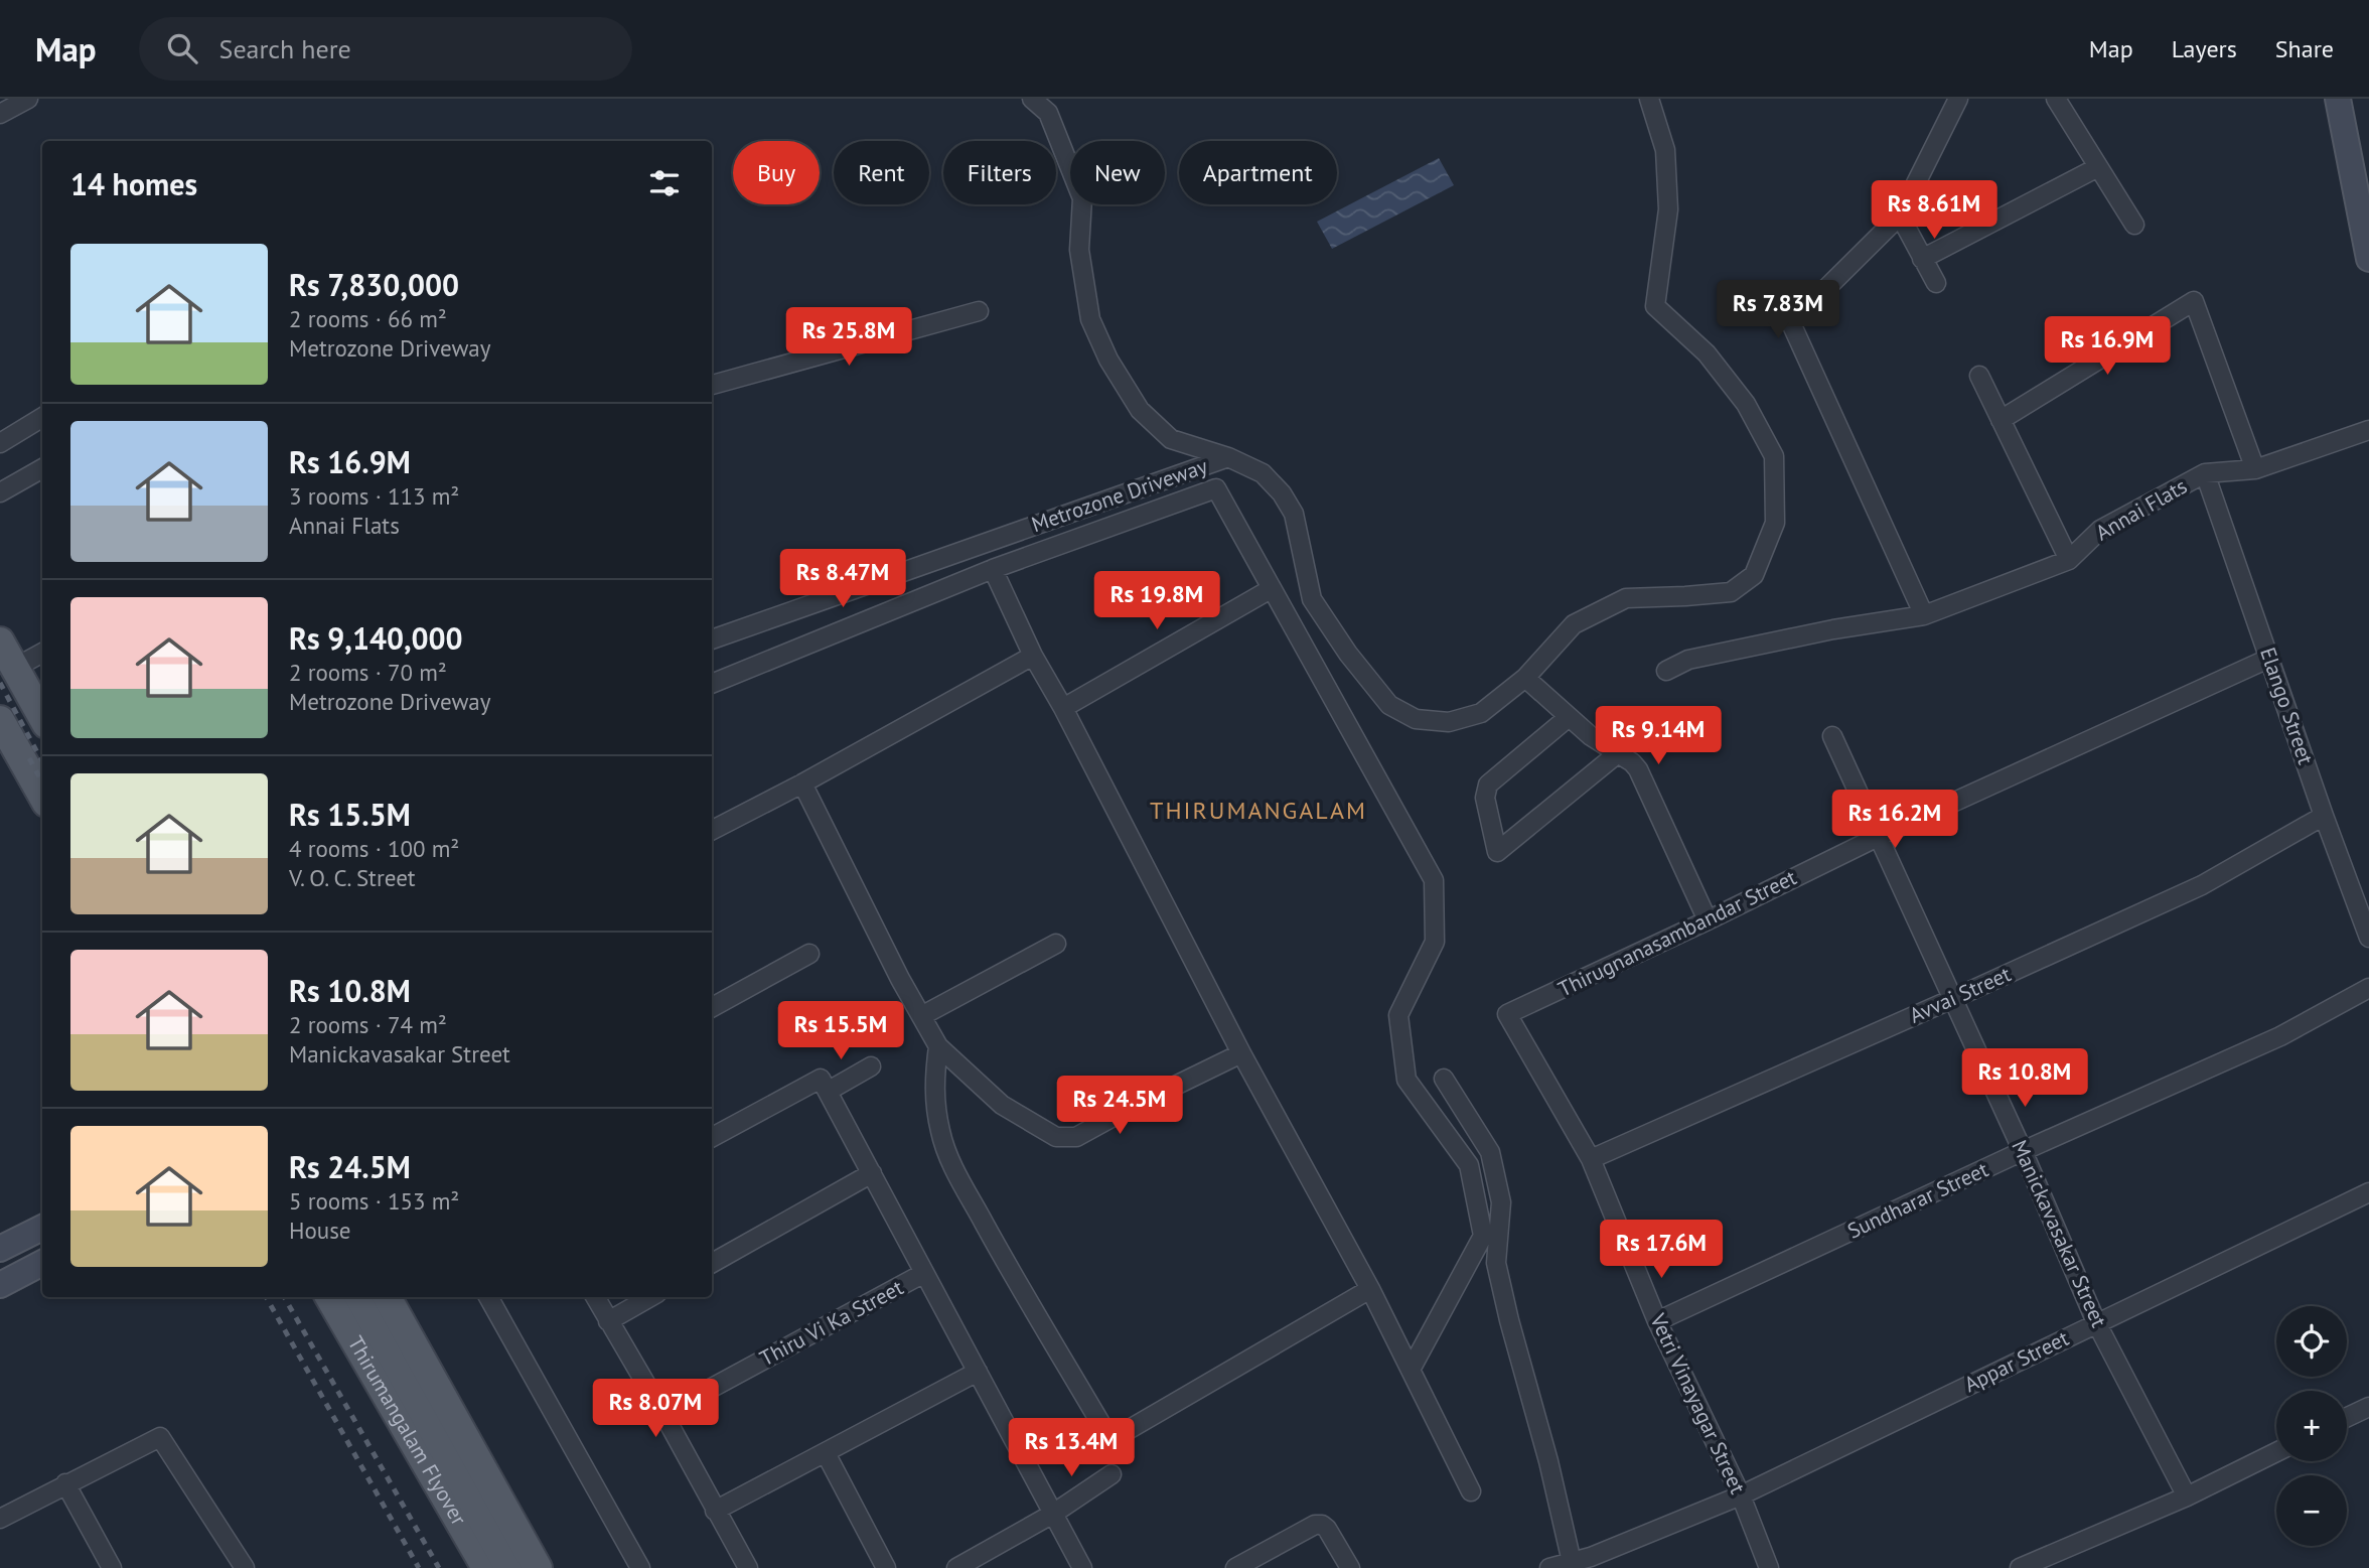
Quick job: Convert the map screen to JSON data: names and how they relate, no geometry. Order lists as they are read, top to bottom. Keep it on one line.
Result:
{"streets":{"main road":["Thirumangalam Flyover"],"street":["Metrozone Driveway","Annai Flats","Elango Street","Thirugnanasambandar Street","Avvai Street","Sundharar Street","Manickavasakar Street","Thiru Vi Ka Street","Appar Street","Vetri Vinayagar Street"]},"crossings":[["Annai Flats","Elango Street"],["Elango Street","Thirugnanasambandar Street"],["Elango Street","Avvai Street"],["Thirugnanasambandar Street","Manickavasakar Street"],["Thirugnanasambandar Street","Vetri Vinayagar Street"],["Avvai Street","Manickavasakar Street"],["Avvai Street","Vetri Vinayagar Street"],["Sundharar Street","Manickavasakar Street"],["Sundharar Street","Vetri Vinayagar Street"],["Manickavasakar Street","Appar Street"],["Appar Street","Vetri Vinayagar Street"]],"districts":["THIRUMANGALAM"],"page":{"header":"Map","search":"Search here","nav":["Map","Layers","Share"],"chip":["Buy","Rent","Filters","New","Apartment"],"heading":"14 homes","price":["Rs 8.61M","Rs 7.83M","Rs 25.8M","Rs 16.9M","Rs 8.47M","Rs 19.8M","Rs 9.14M","Rs 16.2M","Rs 15.5M","Rs 10.8M","Rs 24.5M","Rs 17.6M","Rs 8.07M","Rs 13.4M"],"list":[{"name":"Rs 7,830,000","note":"2 rooms · 66 m² · Metrozone Driveway"},{"name":"Rs 16.9M","note":"3 rooms · 113 m² · Annai Flats"},{"name":"Rs 9,140,000","note":"2 rooms · 70 m² · Metrozone Driveway"},{"name":"Rs 15.5M","note":"4 rooms · 100 m² · V. O. C. Street"},{"name":"Rs 10.8M","note":"2 rooms · 74 m² · Manickavasakar Street"},{"name":"Rs 24.5M","note":"5 rooms · 153 m² · House"}],"map_buttons":["+","−"]}}
